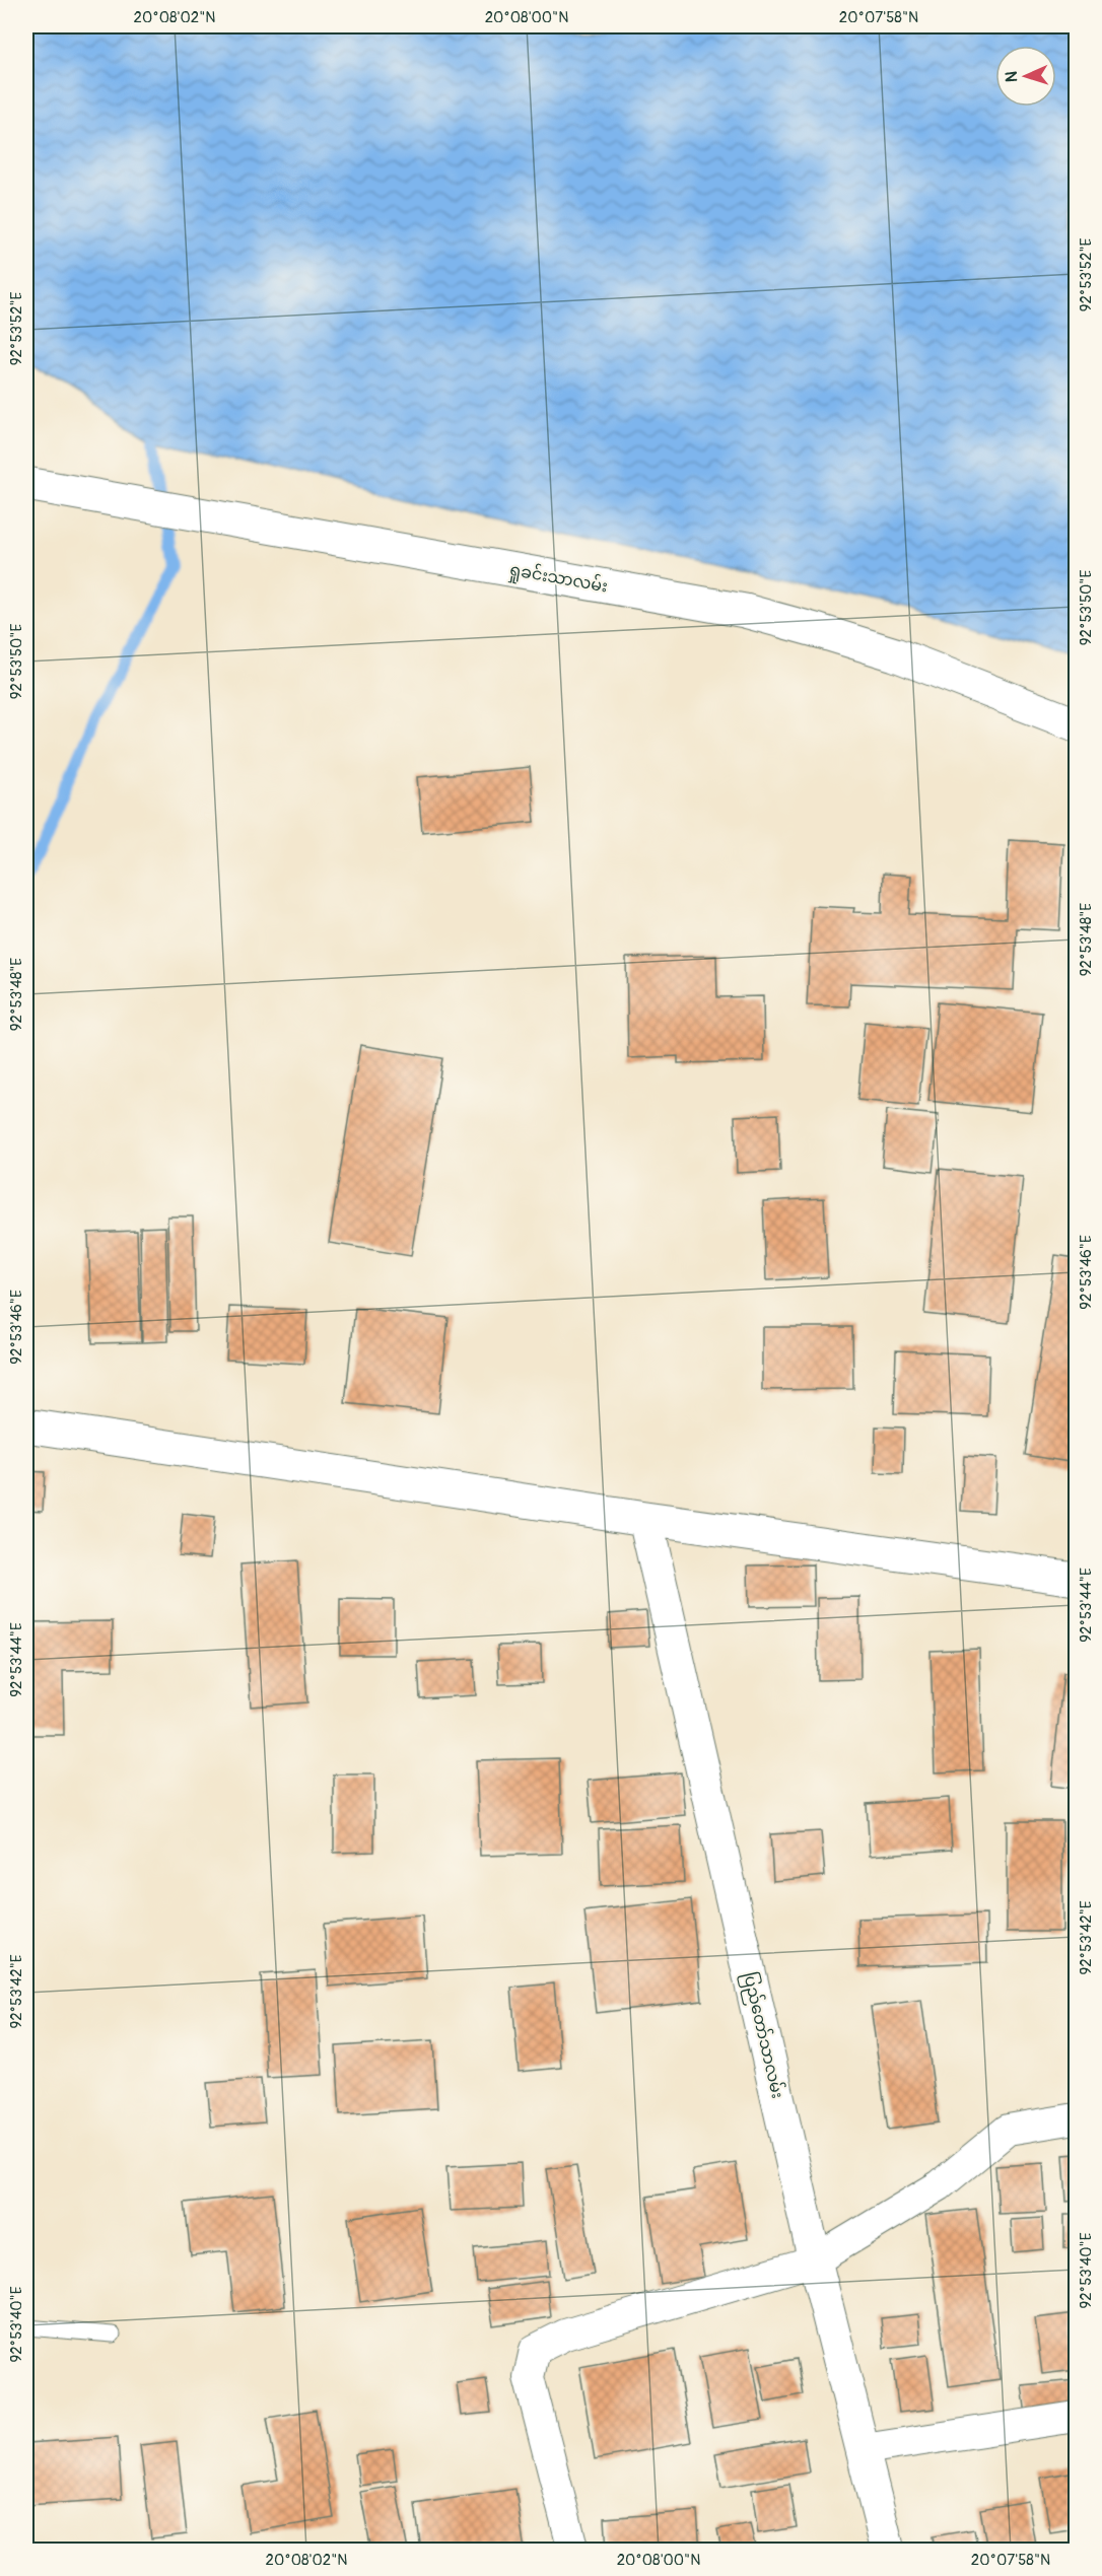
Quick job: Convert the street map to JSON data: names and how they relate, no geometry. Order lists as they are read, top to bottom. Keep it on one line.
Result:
{"streets":{"street":["ရှုခင်းသာလမ်း","ပြည်တော်သာလမ်း"]},"north":"left","coordinates":["20°08'02\"N","20°08'00\"N","20°07'58\"N","92°53'52\"E","92°53'50\"E","92°53'48\"E","92°53'46\"E","92°53'44\"E","92°53'42\"E","92°53'40\"E"]}
